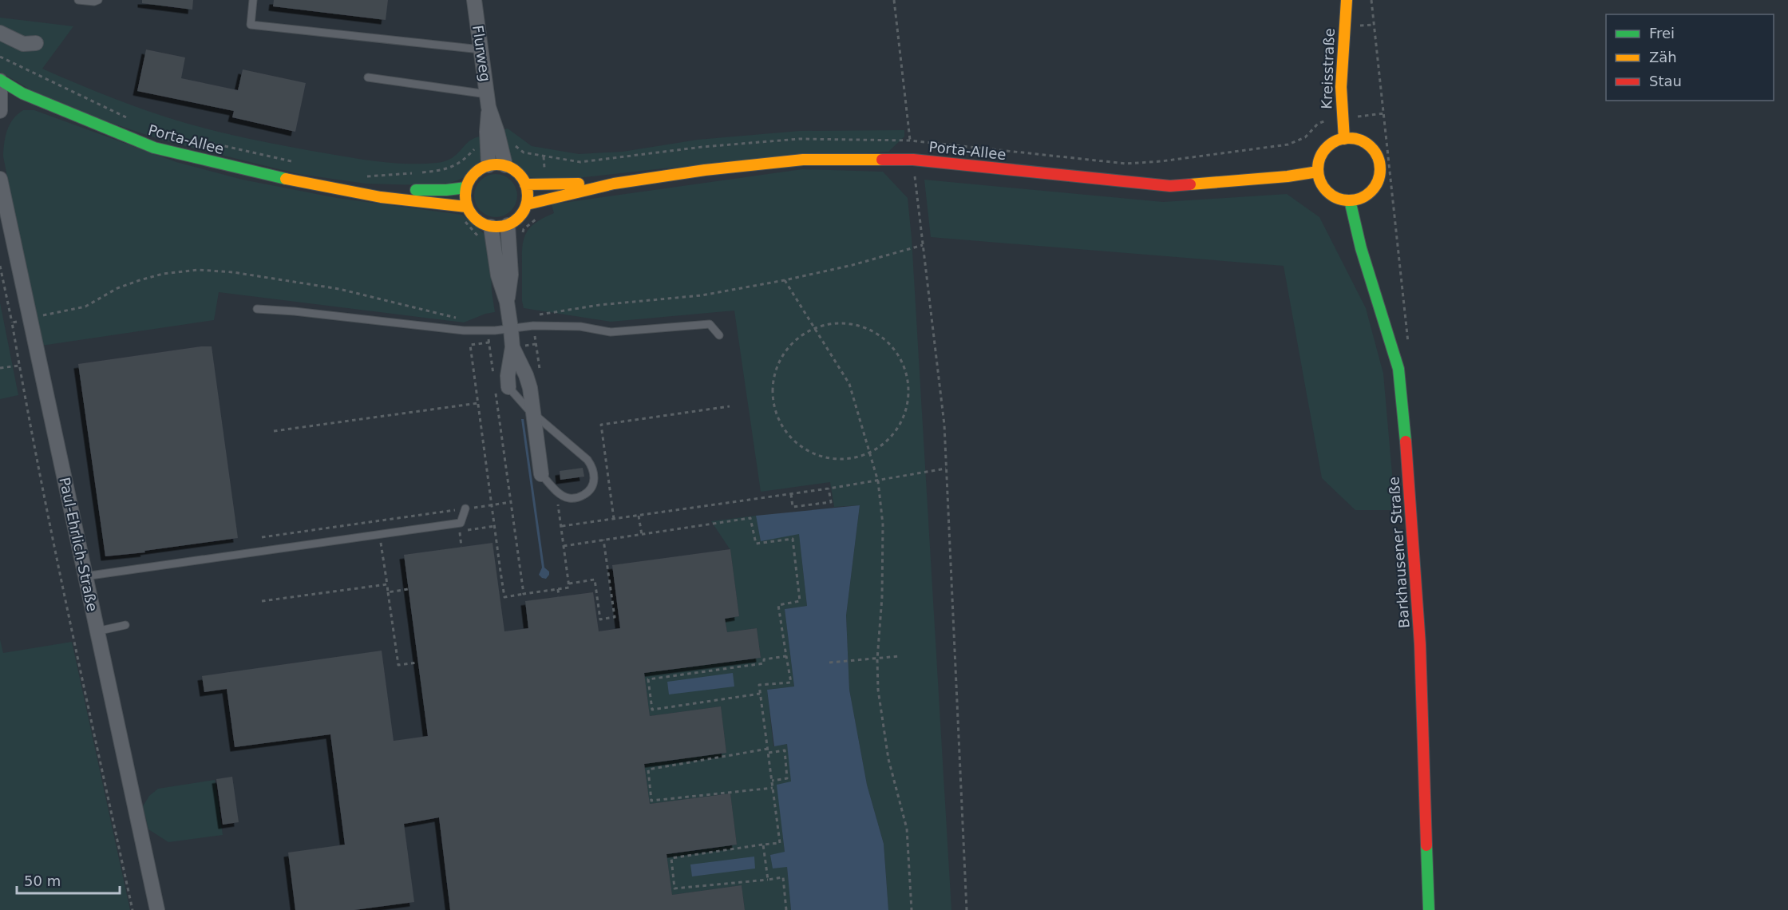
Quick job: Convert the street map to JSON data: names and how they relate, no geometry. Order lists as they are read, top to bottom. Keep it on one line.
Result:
{"streets":{"street":["Flurweg","Kreisstraße","Porta-Allee","Paul-Ehrlich-Straße","Barkhausener Straße"]},"crossings":[["Flurweg","Porta-Allee"],["Kreisstraße","Porta-Allee"],["Kreisstraße","Barkhausener Straße"],["Porta-Allee","Barkhausener Straße"]],"legend":["Frei","Zäh","Stau"],"scale_bar":"50 m"}
